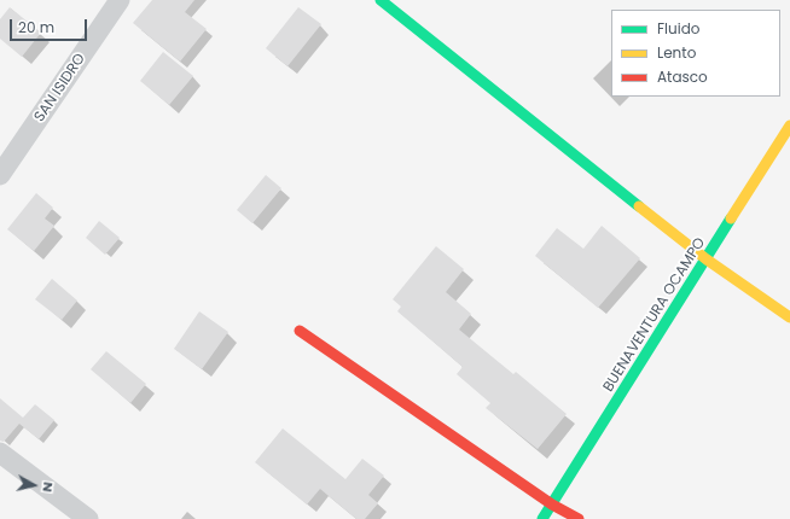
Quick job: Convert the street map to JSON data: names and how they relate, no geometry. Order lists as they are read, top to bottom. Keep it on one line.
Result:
{"streets":{"street":["SAN ISIDRO","BUENAVENTURA OCAMPO"]},"legend":["Fluido","Lento","Atasco"],"scale_bar":"20 m","north":"right"}
